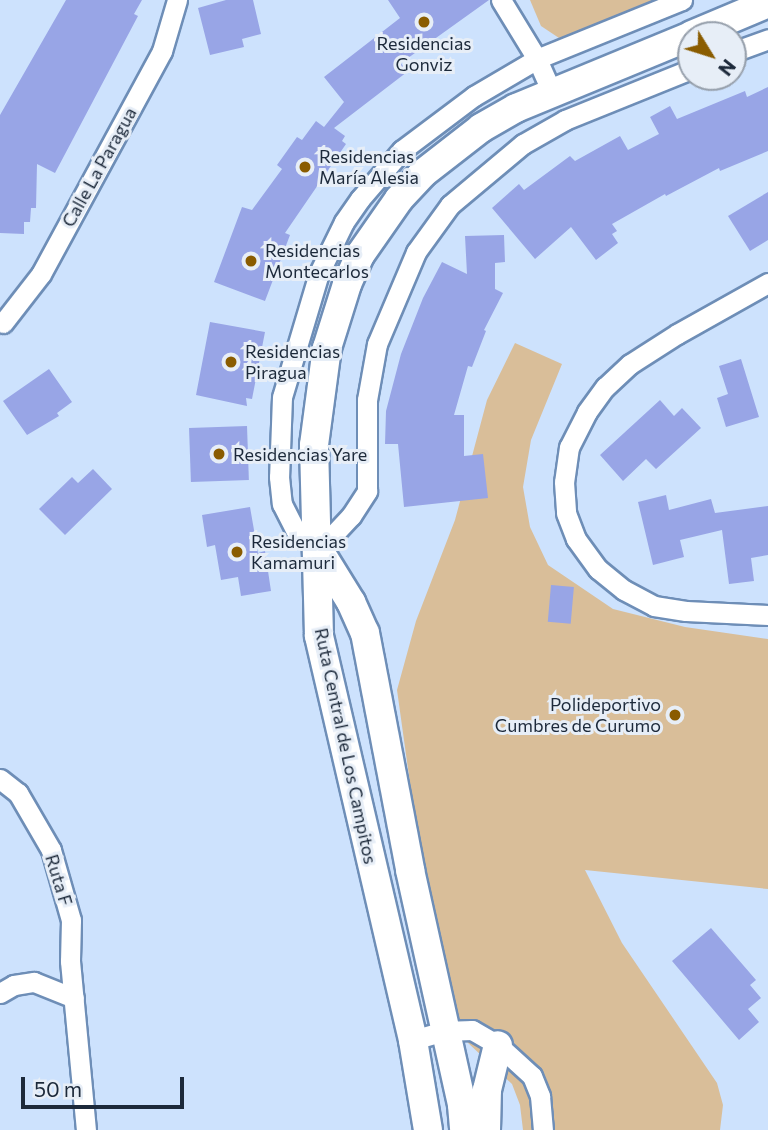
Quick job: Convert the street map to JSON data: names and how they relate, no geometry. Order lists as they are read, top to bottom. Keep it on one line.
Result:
{"streets":{"main road":["Ruta Central de Los Campitos"],"street":["Calle La Paragua","Ruta F"]},"places":["Residencias Gonviz","Residencias María Alesia","Residencias Montecarlos","Residencias Piragua","Residencias Yare","Residencias Kamamuri","Polideportivo Cumbres de Curumo"],"scale_bar":"50 m","north":"bottom right"}
